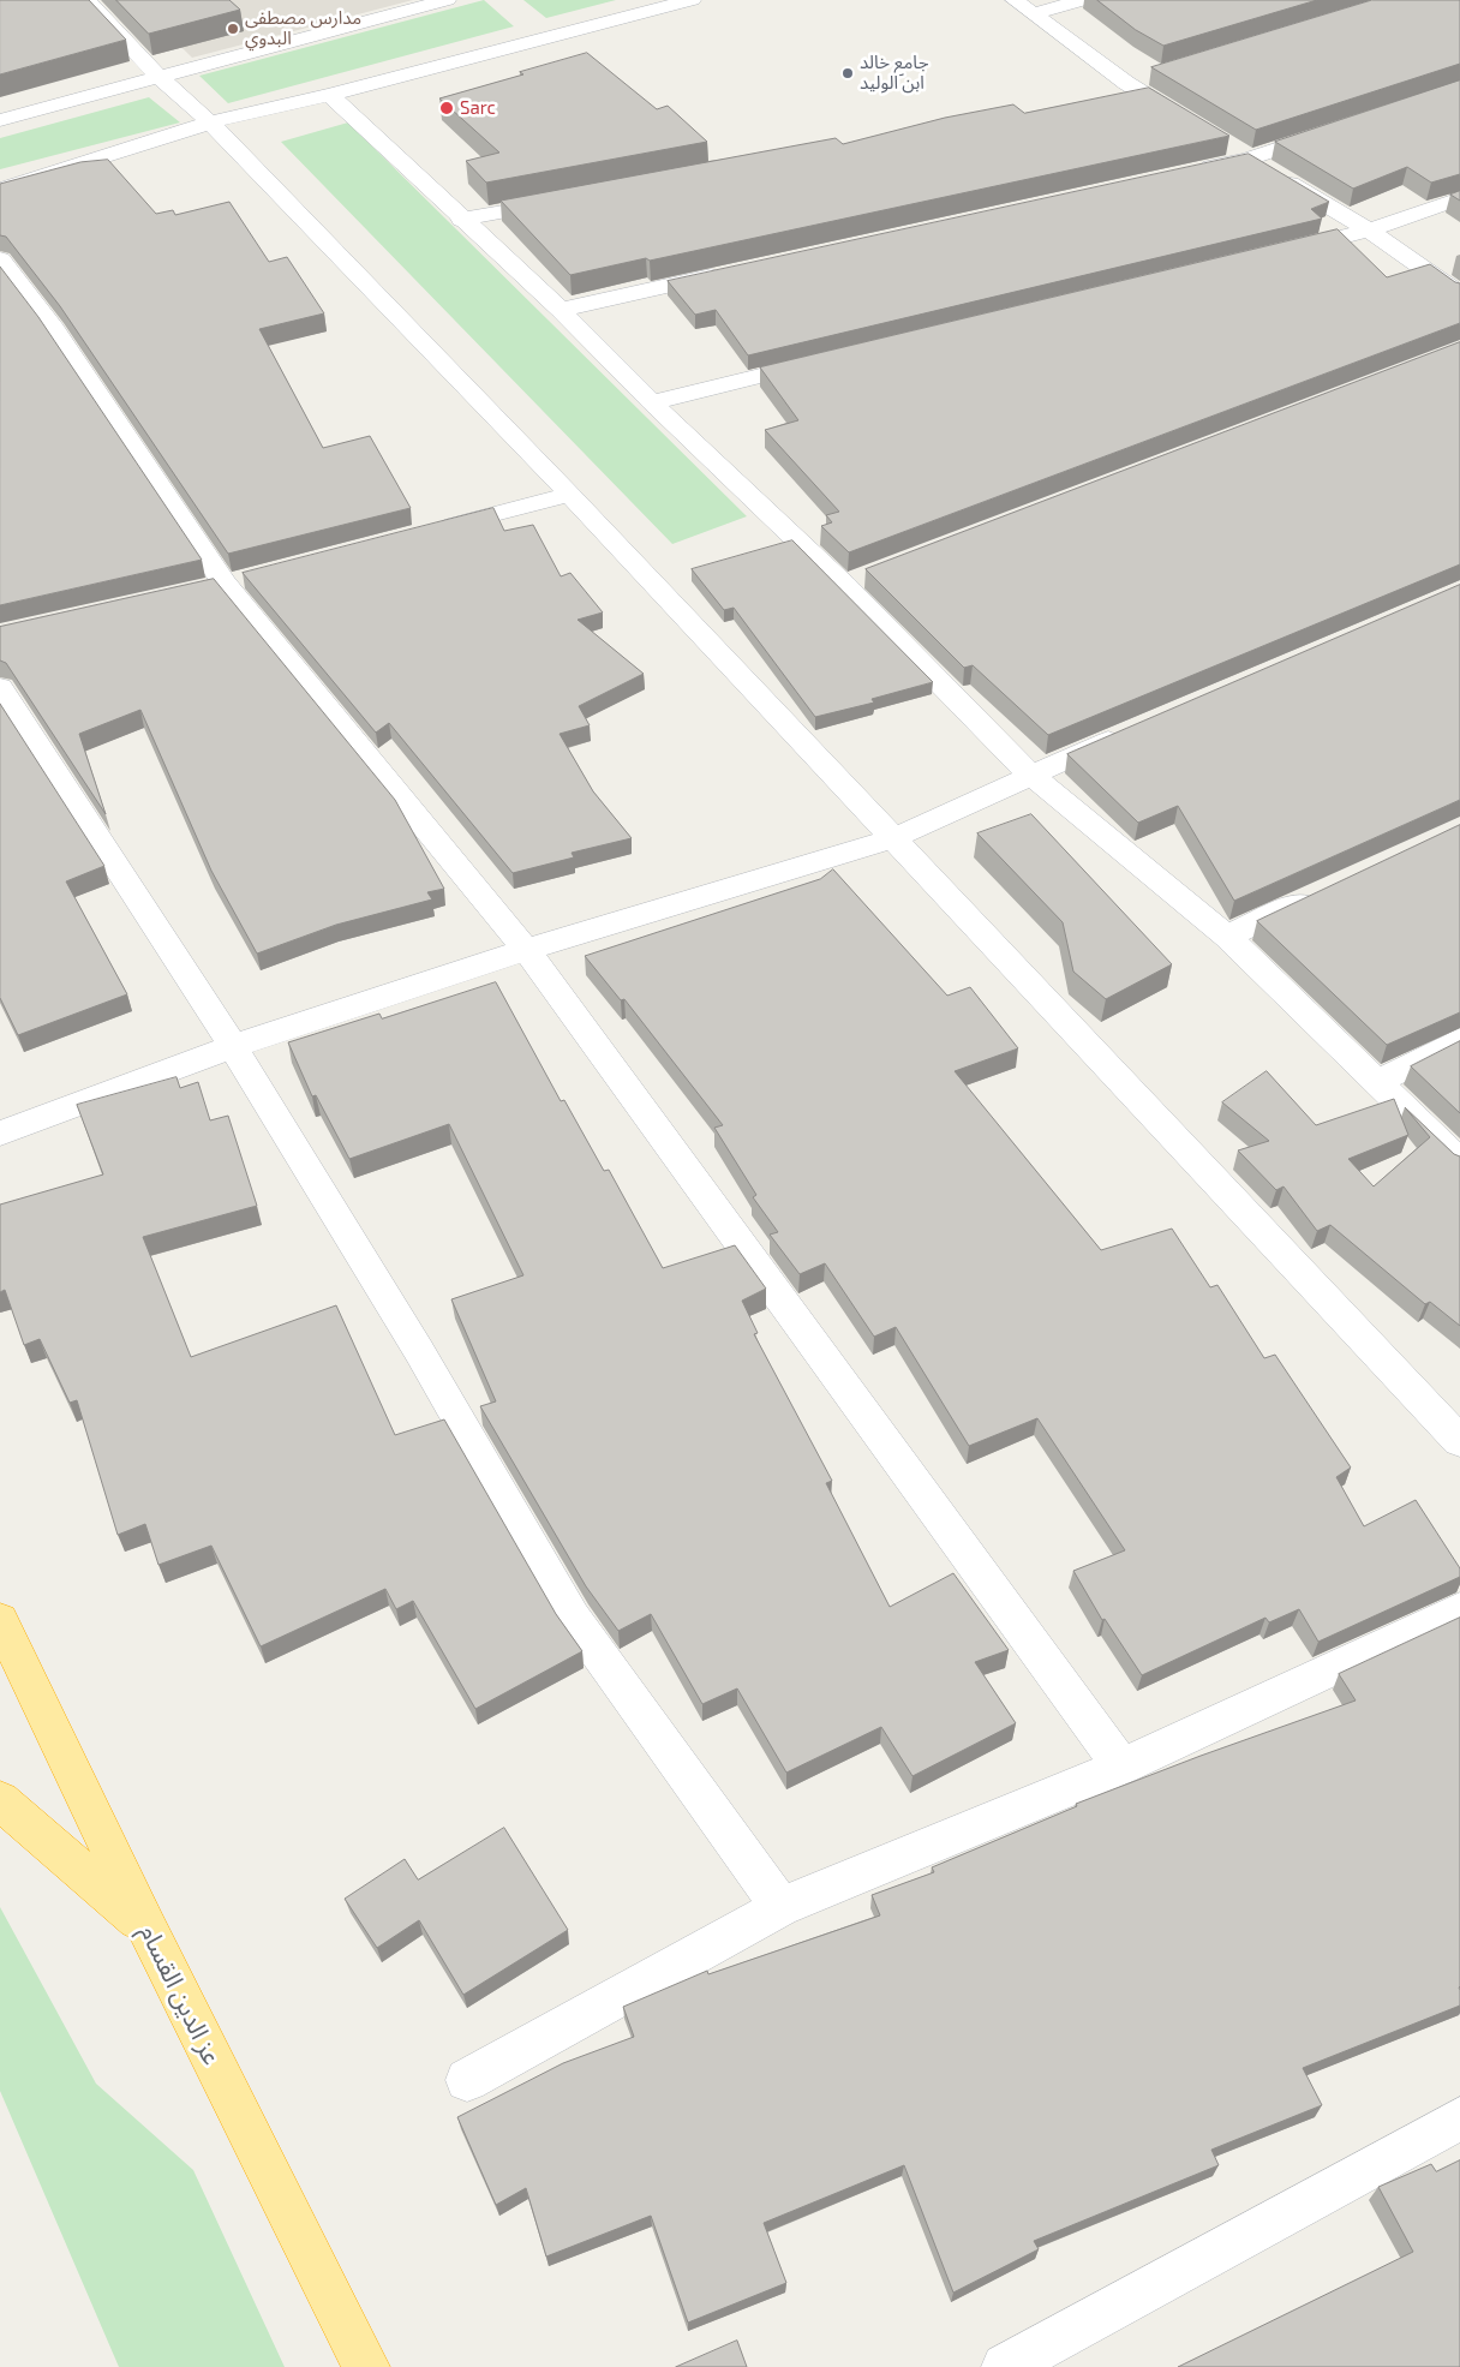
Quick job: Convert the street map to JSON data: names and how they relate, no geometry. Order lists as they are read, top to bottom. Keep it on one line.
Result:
{"streets":{"highway":["عز الدين القسام"]},"places":["مدارس مصطفى البدوي","جامع خالد ابن الوليد","Sarc"]}
